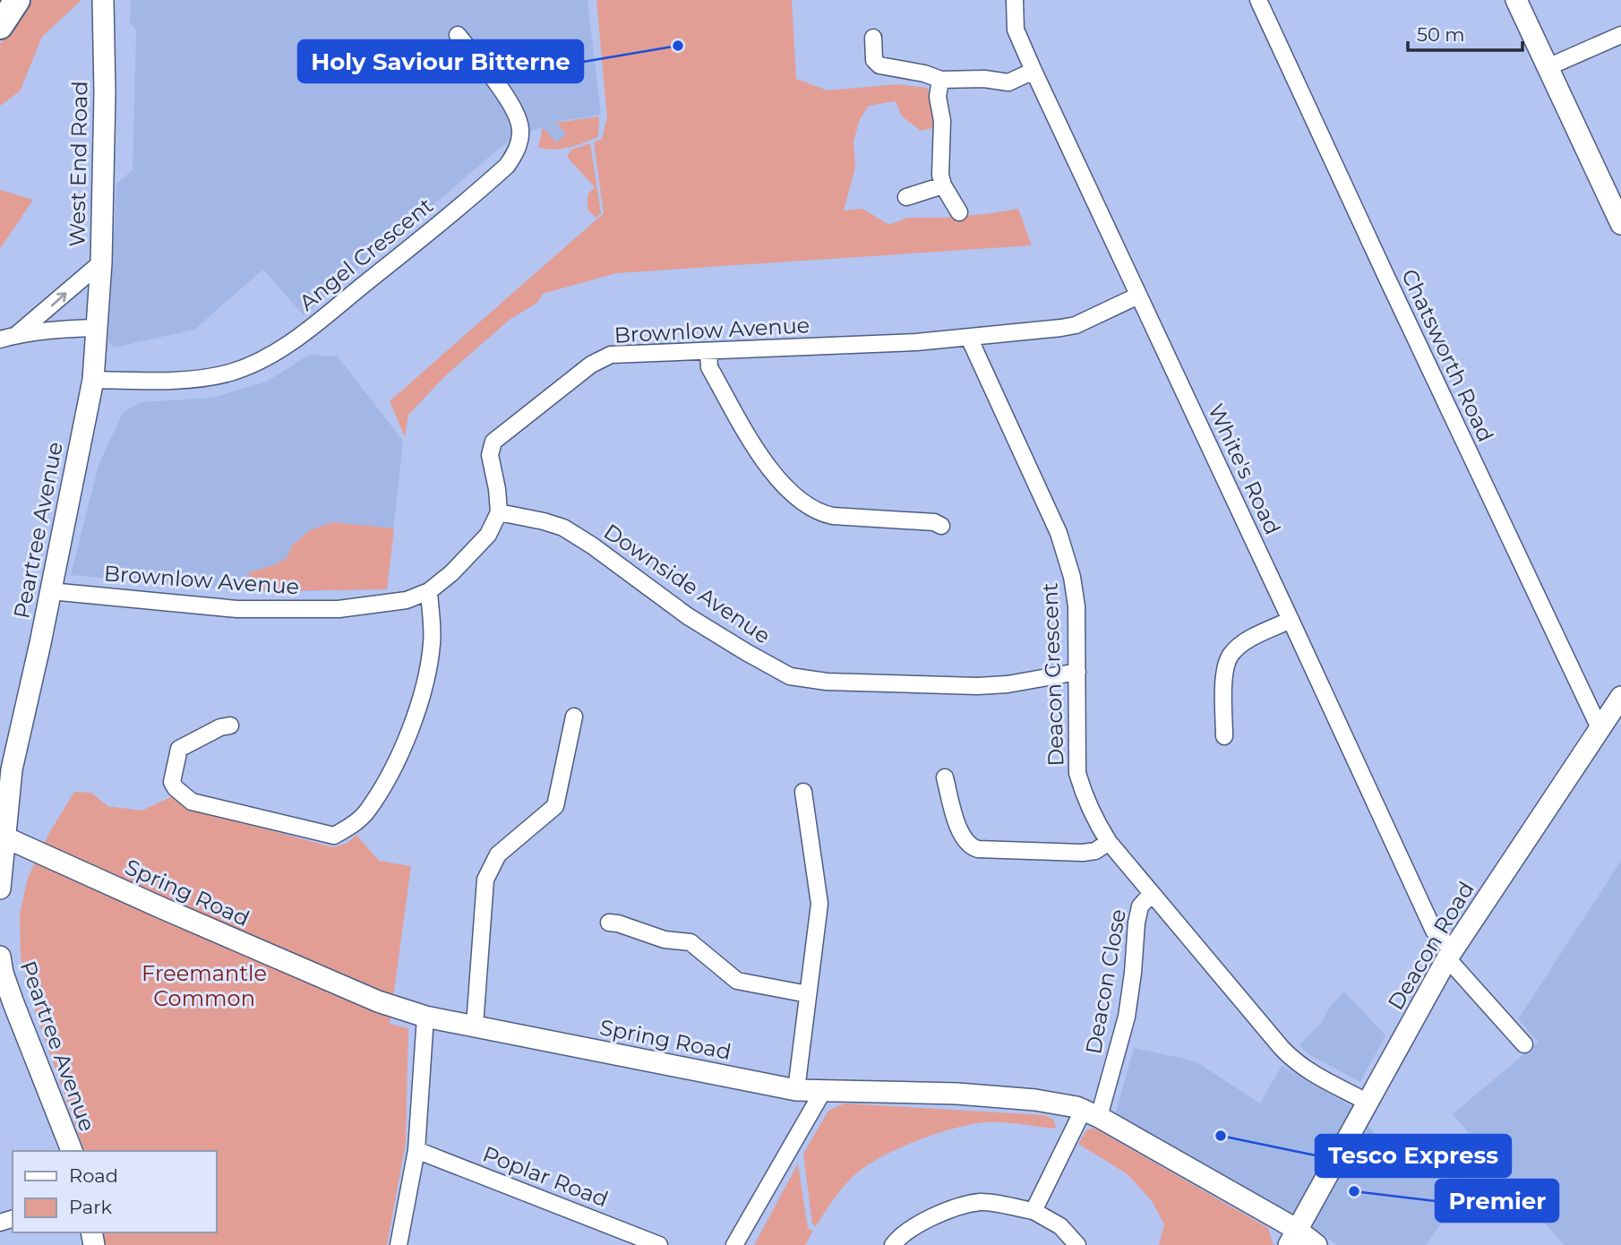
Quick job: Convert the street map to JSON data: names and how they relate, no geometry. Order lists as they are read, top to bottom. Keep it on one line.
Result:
{"streets":{"street":["West End Road","Angel Crescent","Brownlow Avenue","Chatsworth Road","White's Road","Peartree Avenue","Downside Avenue","Deacon Crescent","Spring Road","Deacon Road","Deacon Close","Poplar Road"]},"crossings":[["West End Road","Peartree Avenue"],["Angel Crescent","Peartree Avenue"],["Brownlow Avenue","White's Road"],["Brownlow Avenue","Peartree Avenue"],["Brownlow Avenue","Downside Avenue"],["Brownlow Avenue","Deacon Crescent"],["Chatsworth Road","Deacon Road"],["White's Road","Deacon Road"],["Peartree Avenue","Spring Road"],["Downside Avenue","Deacon Crescent"],["Deacon Crescent","Deacon Road"],["Deacon Crescent","Deacon Close"],["Spring Road","Deacon Road"],["Spring Road","Deacon Close"]],"parks":["Freemantle Common"],"places":["Holy Saviour Bitterne","Tesco Express","Premier"],"legend":["Road","Park"],"scale_bar":"50 m"}
